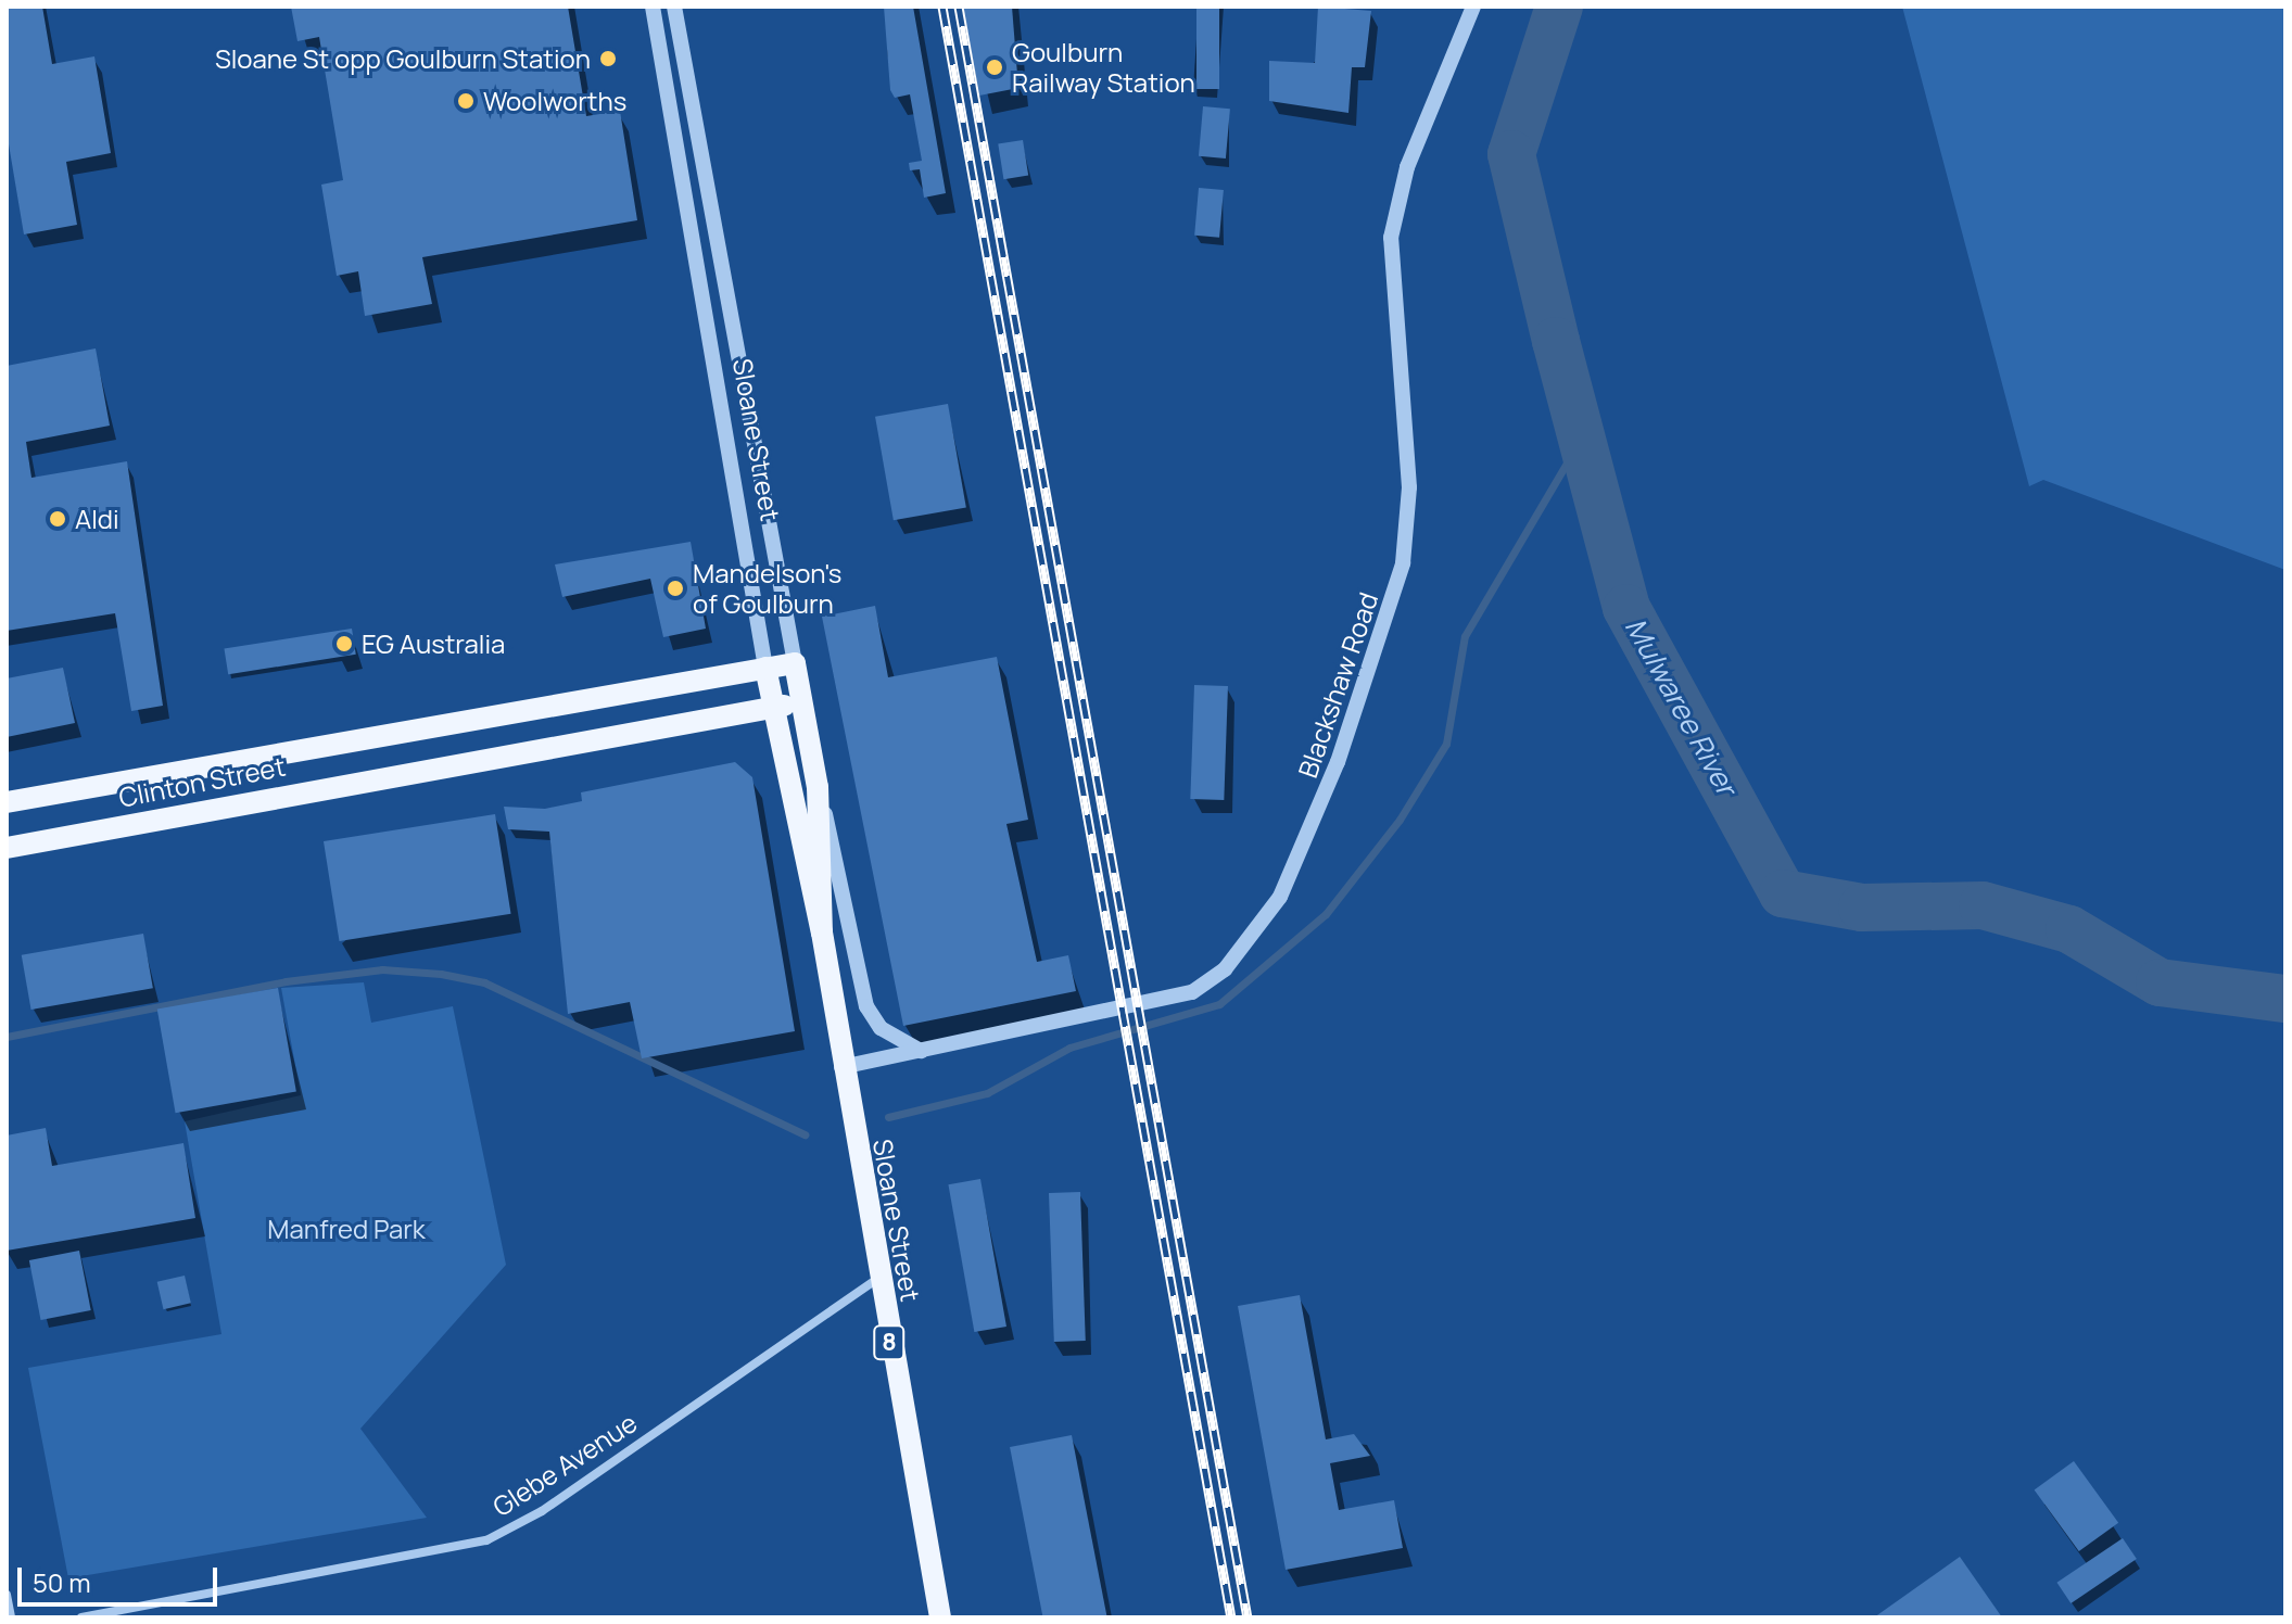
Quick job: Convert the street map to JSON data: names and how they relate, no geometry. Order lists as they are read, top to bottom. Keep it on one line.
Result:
{"streets":{"main road":["Sloane Street","Clinton Street","8"],"street":["Blackshaw Road","Glebe Avenue"]},"crossings":[["Sloane Street","Blackshaw Road"],["Sloane Street","Clinton Street"],["Sloane Street","Glebe Avenue"]],"water":["Mulwaree River"],"parks":["Manfred Park"],"places":["Sloane St opp Goulburn Station","Goulburn Railway Station","Woolworths","Aldi","Mandelson's of Goulburn","EG Australia"],"scale_bar":"50 m"}
